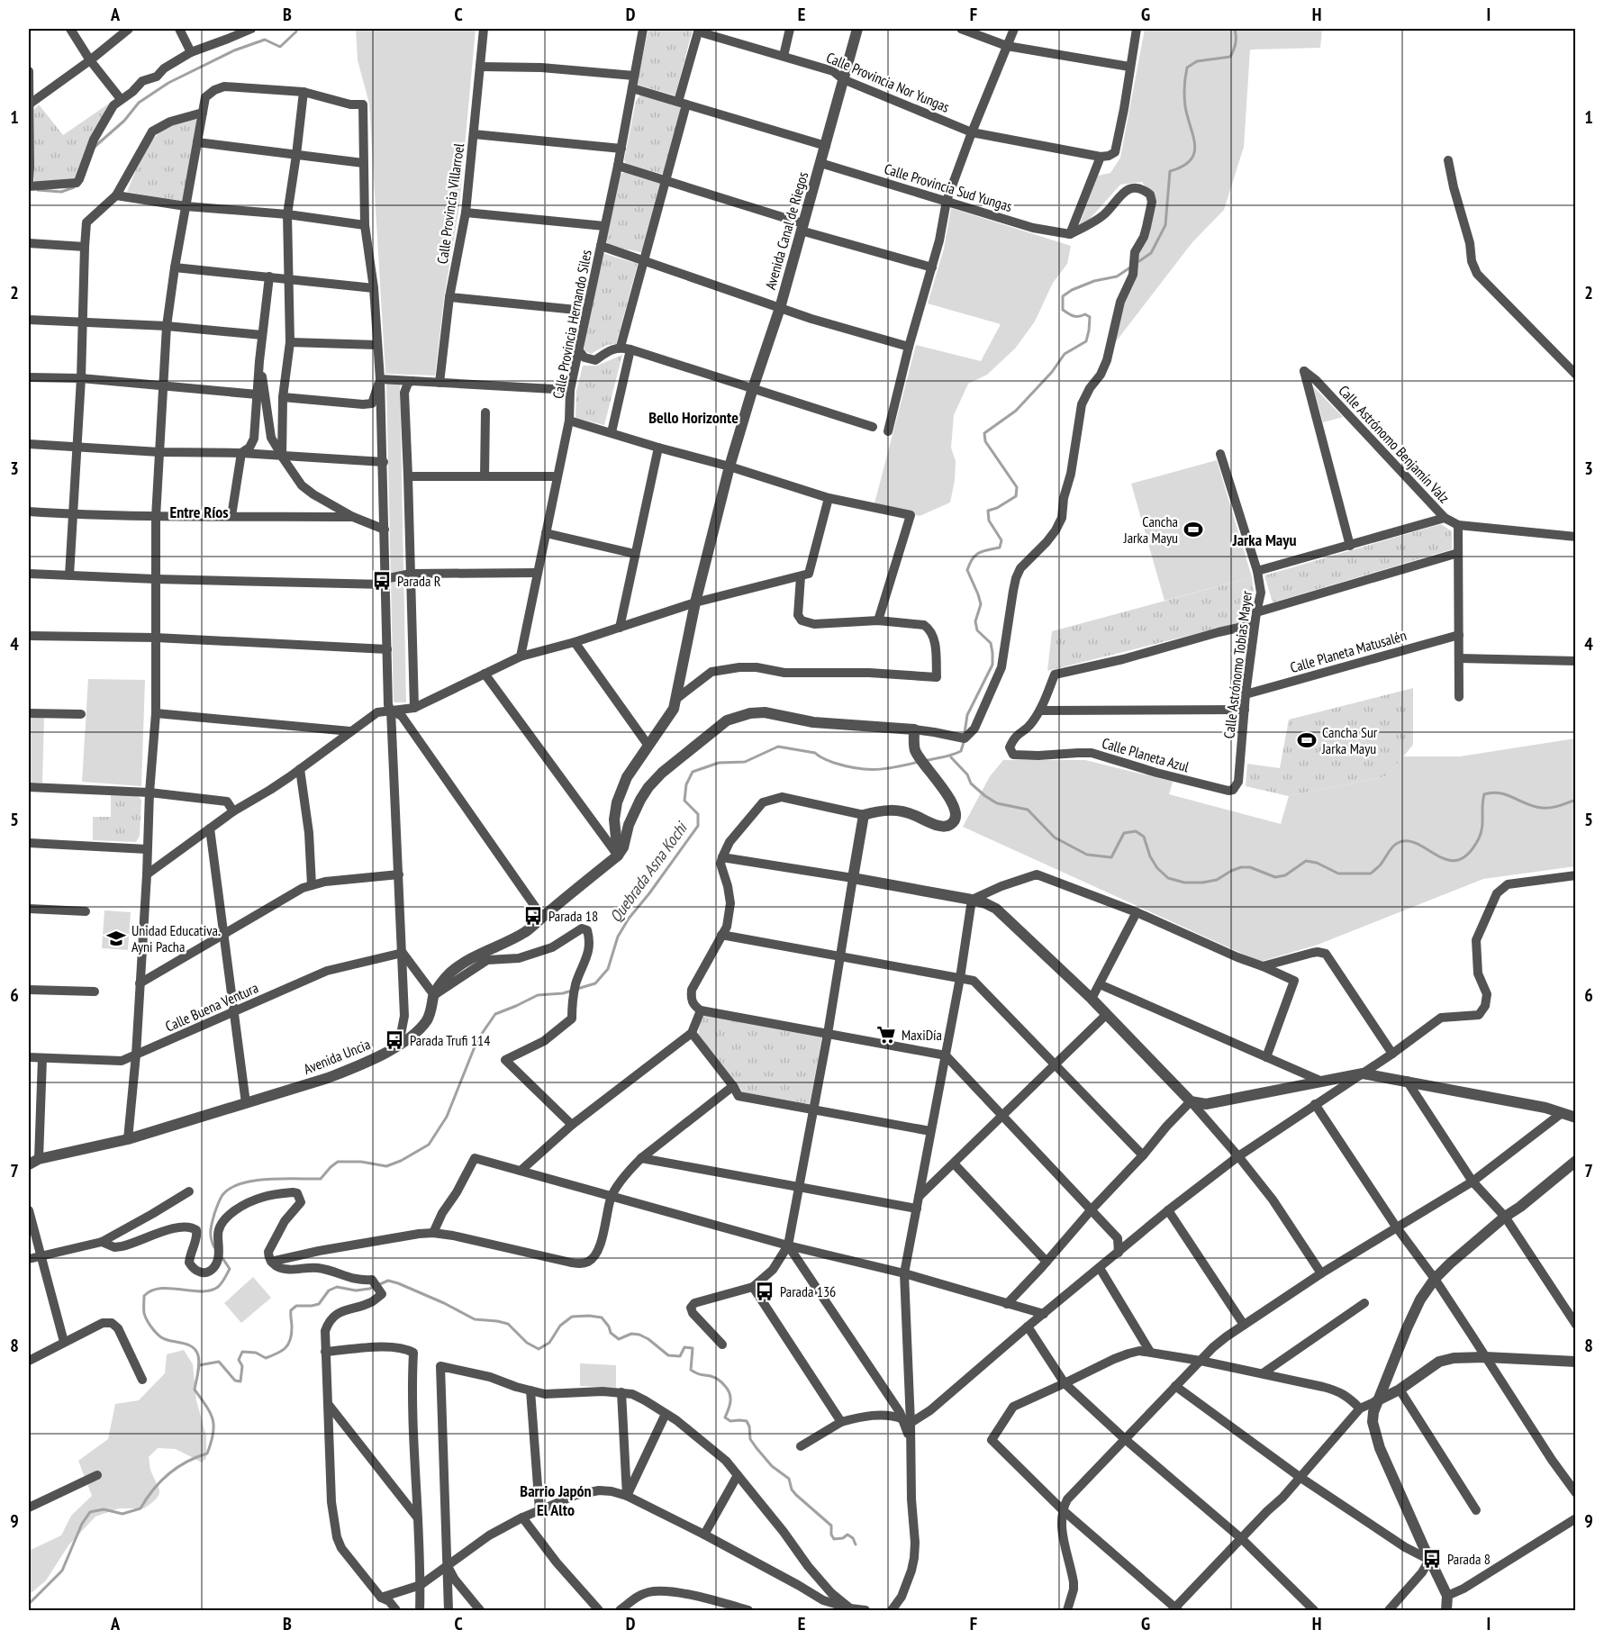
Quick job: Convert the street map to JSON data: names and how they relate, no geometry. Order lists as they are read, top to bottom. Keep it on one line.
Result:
{"streets":{"street":["Calle Provincia Nor Yungas","Calle Provincia Sud Yungas","Calle Provincia Villarroel","Avenida Canal de Riegos","Calle Provincia Hernando Siles","Calle Astrónomo Benjamín Valz","Calle Planeta Matusalén","Calle Astrónomo Tobías Mayer","Calle Planeta Azul","Calle Buena Ventura","Avenida Uncia"]},"crossings":[["Calle Provincia Nor Yungas","Avenida Canal de Riegos"],["Calle Provincia Sud Yungas","Avenida Canal de Riegos"],["Avenida Canal de Riegos","Avenida Uncia"],["Calle Planeta Matusalén","Calle Astrónomo Tobías Mayer"],["Calle Astrónomo Tobías Mayer","Calle Planeta Azul"]],"districts":["Bello Horizonte","Entre Ríos","Jarka Mayu","Barrio Japón El Alto"],"water":["Quebrada Asna Kochi"],"places":{"sports":["Cancha Jarka Mayu","Cancha Sur Jarka Mayu"],"bus stop":["Parada R","Parada 18","Parada Trufi 114","Parada 136","Parada 8"],"school or university":["Unidad Educativa. Ayni Pacha"],"supermarket":["MaxiDía"]},"grid":{"columns":["A","B","C","D","E","F","G","H","I"],"rows":["1","2","3","4","5","6","7","8","9"]}}
